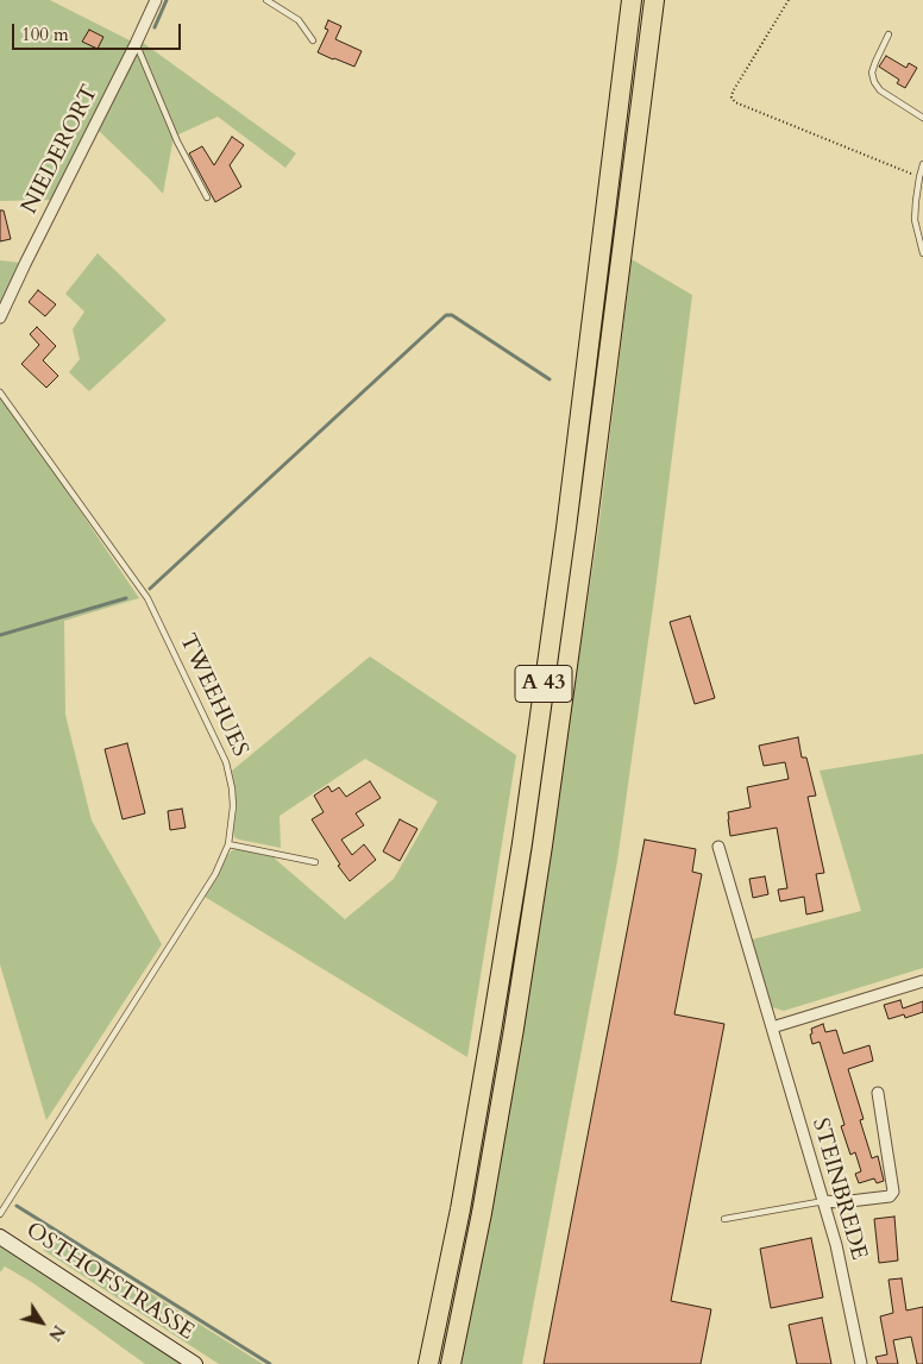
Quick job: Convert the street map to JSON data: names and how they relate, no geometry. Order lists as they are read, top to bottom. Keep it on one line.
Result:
{"streets":{"highway":["A 43"],"street":["NIEDERORT","STEINBREDE","OSTHOFSTRASSE"],"lane":["TWEEHUES"]},"scale_bar":"100 m","north":"bottom right"}
